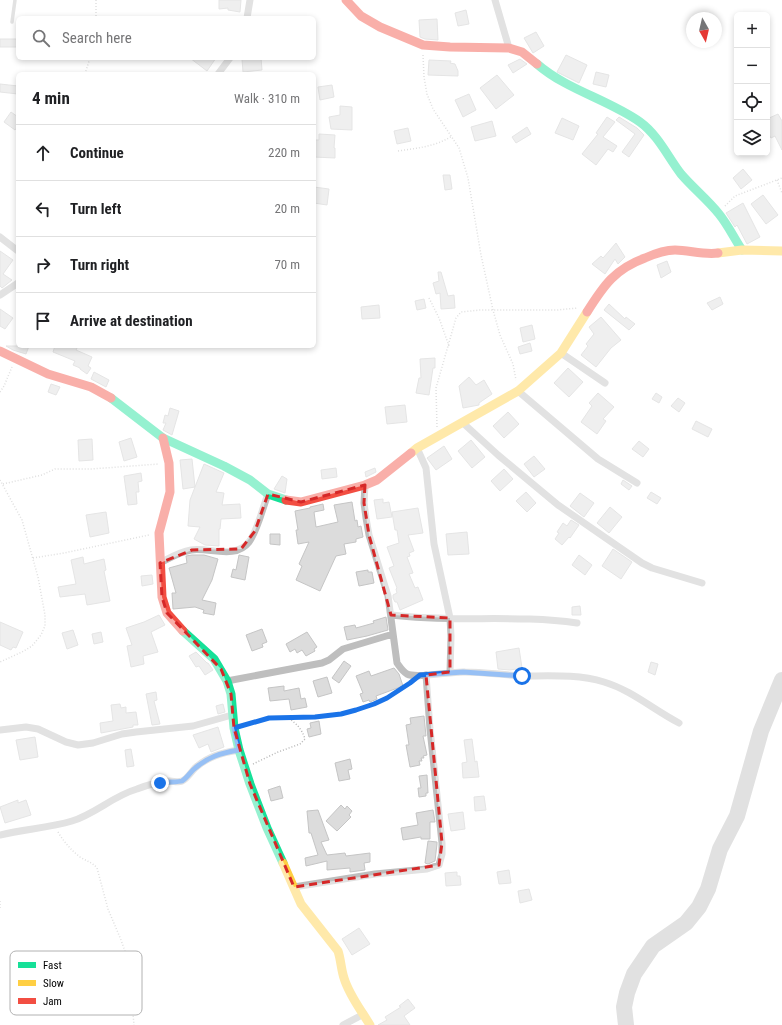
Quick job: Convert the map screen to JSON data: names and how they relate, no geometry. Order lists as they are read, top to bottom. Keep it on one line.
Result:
{"legend":["Fast","Slow","Jam"],"north":"bottom","page":{"map_buttons":["+","−"],"search":"Search here","heading":["4 min","Walk · 310 m"],"list":[["Continue","220 m"],["Turn left","20 m"],["Turn right","70 m"],"Arrive at destination"]}}
